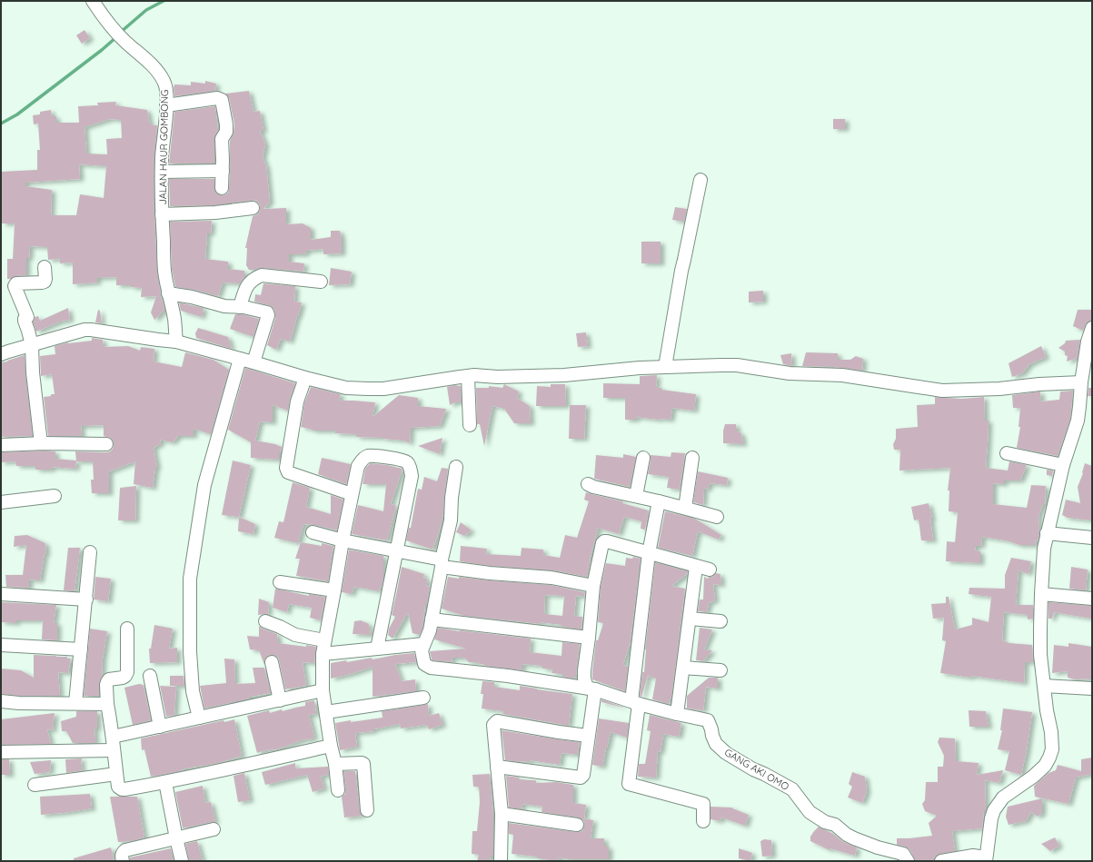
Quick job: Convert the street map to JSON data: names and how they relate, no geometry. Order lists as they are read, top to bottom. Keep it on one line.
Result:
{"streets":{"street":["JALAN HAUR GOMBONG","GANG AKI OMO"]}}
